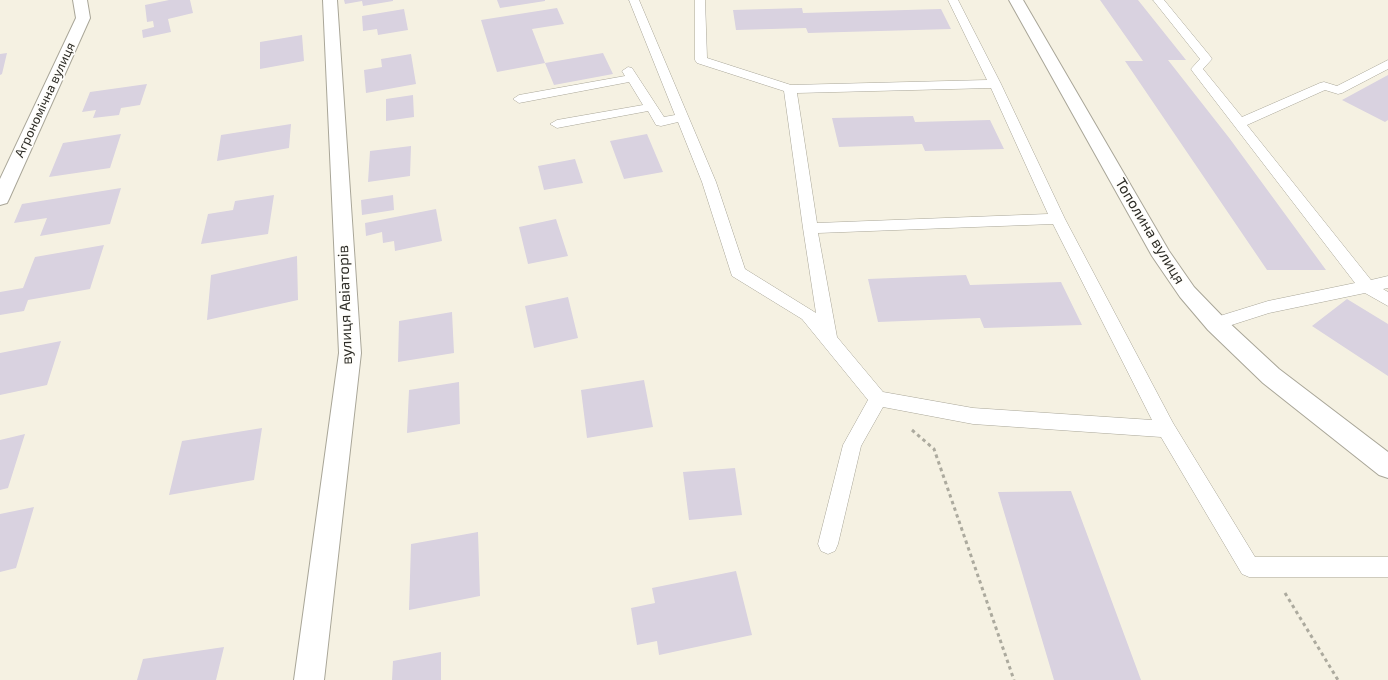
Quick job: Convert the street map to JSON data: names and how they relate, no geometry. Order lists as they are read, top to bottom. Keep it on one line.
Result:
{"streets":{"street":["Агрономічна вулиця","Тополина вулиця","вулиця Авіаторів"]}}
